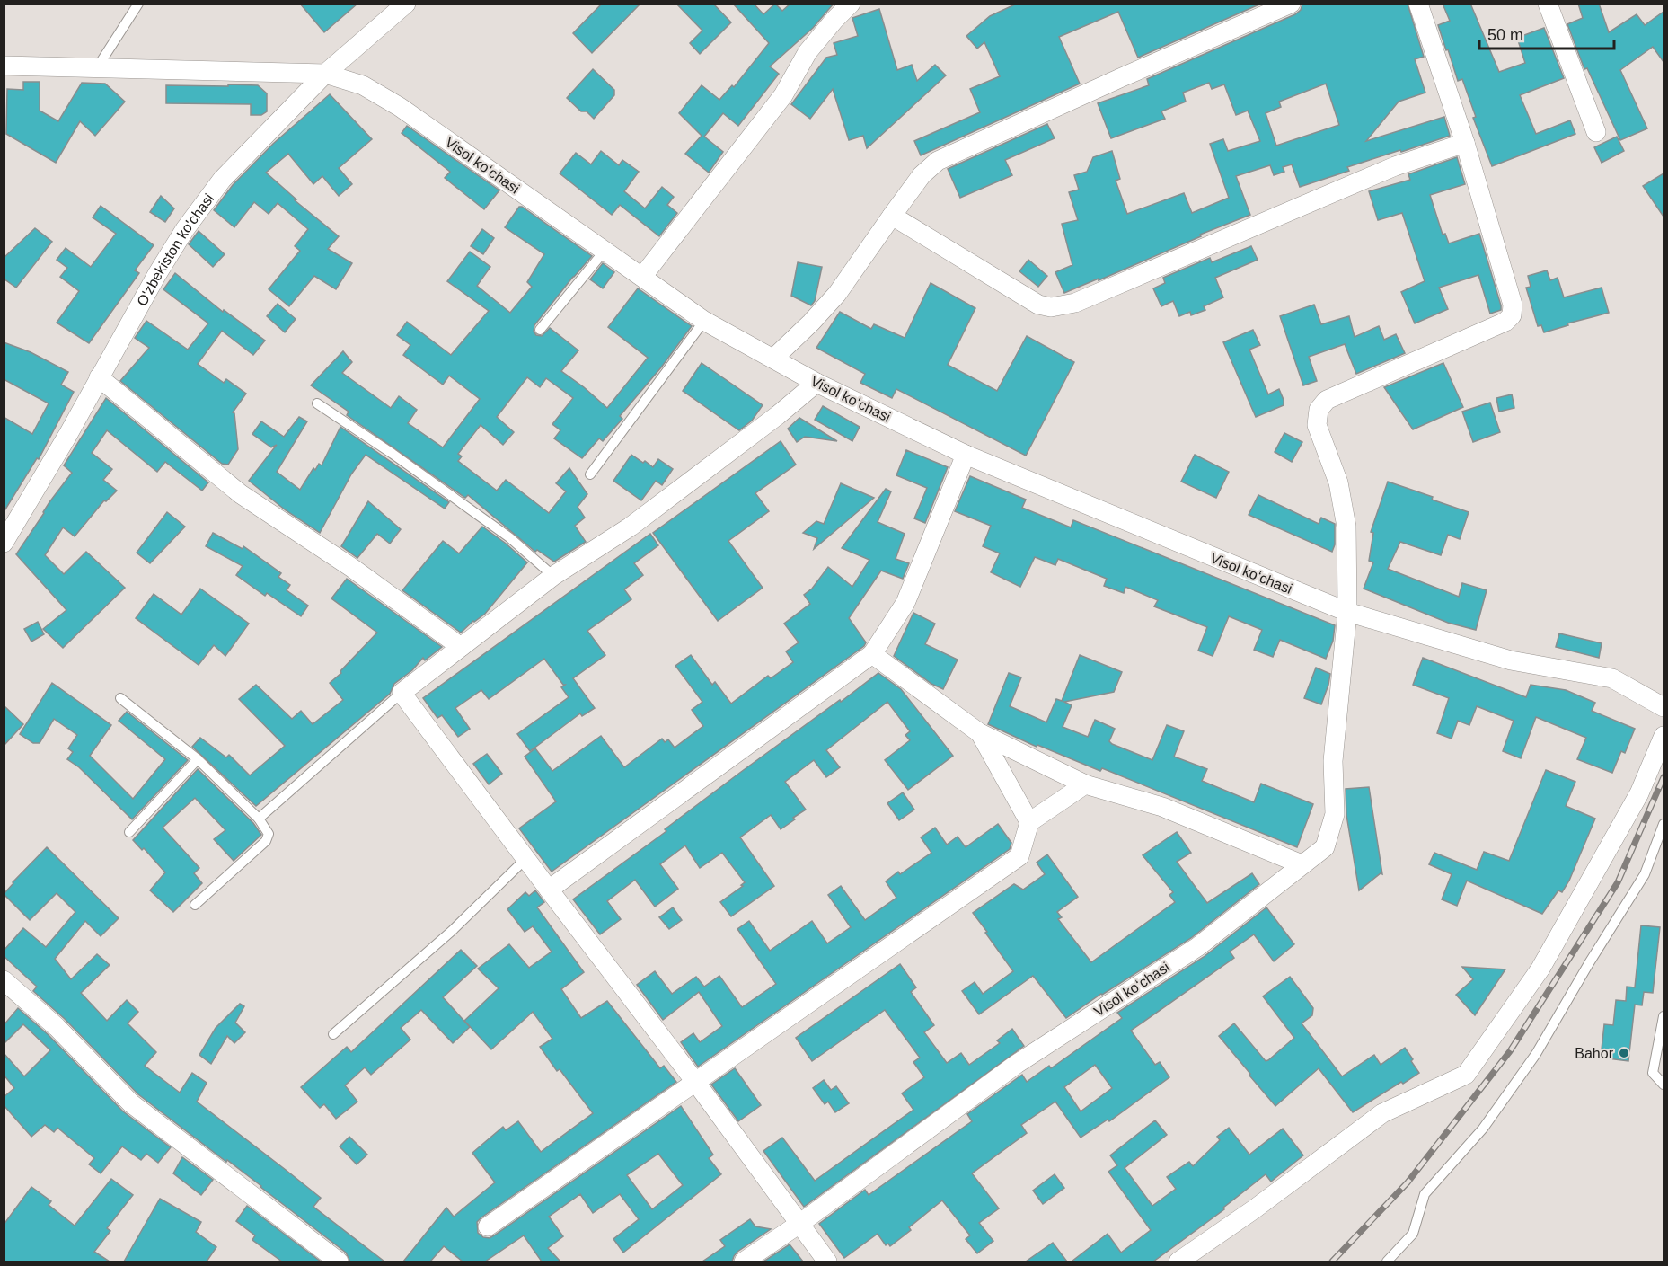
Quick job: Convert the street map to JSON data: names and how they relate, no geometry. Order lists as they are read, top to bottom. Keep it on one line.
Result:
{"streets":{"street":["Visol koʻchasi","O'zbekiston ko'chasi"]},"crossings":[["Visol koʻchasi","O'zbekiston ko'chasi"]],"places":["Bahor"],"scale_bar":"50 m"}
